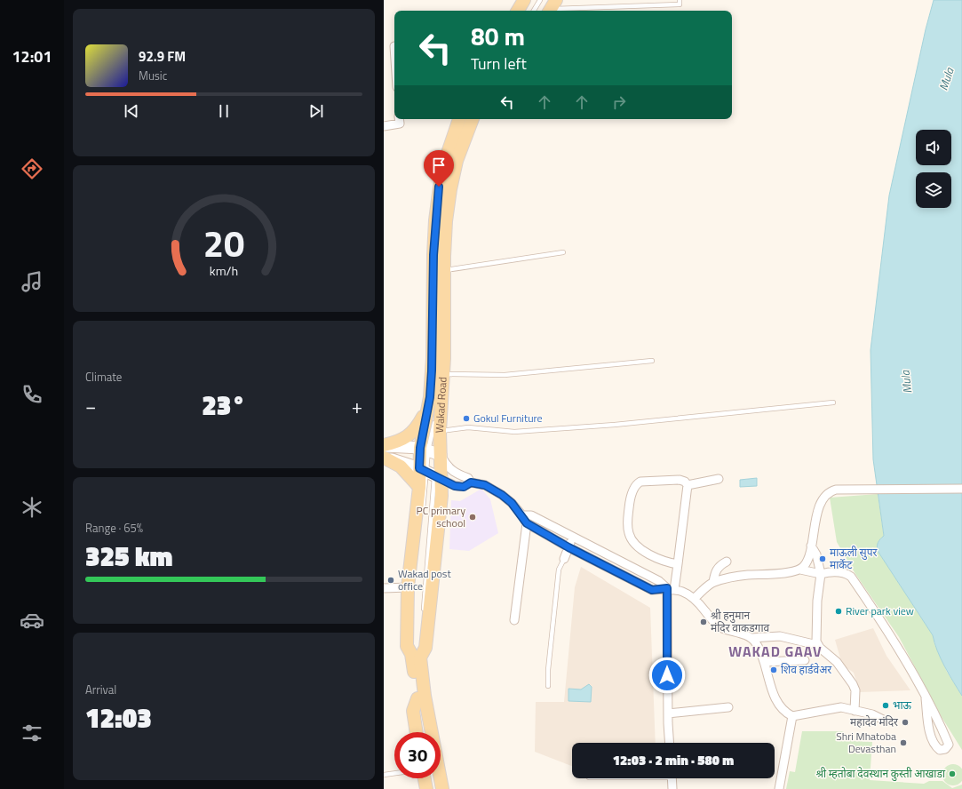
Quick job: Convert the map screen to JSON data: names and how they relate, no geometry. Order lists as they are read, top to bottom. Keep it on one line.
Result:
{"streets":{"main road":["Wakad Road"]},"districts":["WAKAD GAAV"],"water":["Mula"],"places":["Gokul Furniture","PC primary school","माऊली सुपर मार्केट","Wakad post office","River park view","श्री हनुमान मंदिर वाकडगाव","शिव हार्डवेअर","भाऊ","महादेव मंदिर","Shri Mhatoba Devasthan","श्री म्हतोबा देवस्थान कुस्ती आखाडा"],"page":{"tabs":"12:01","turn":["80 m","Turn left"],"song":["92.9 FM","Music"],"tile":["Climate",["Range · 65%","325 km"],["Arrival","12:03"]],"heat":["−","23°","+"],"limit":"30","trip":"12:03 · 2 min · 580 m","gauge":["20","km/h"]}}
